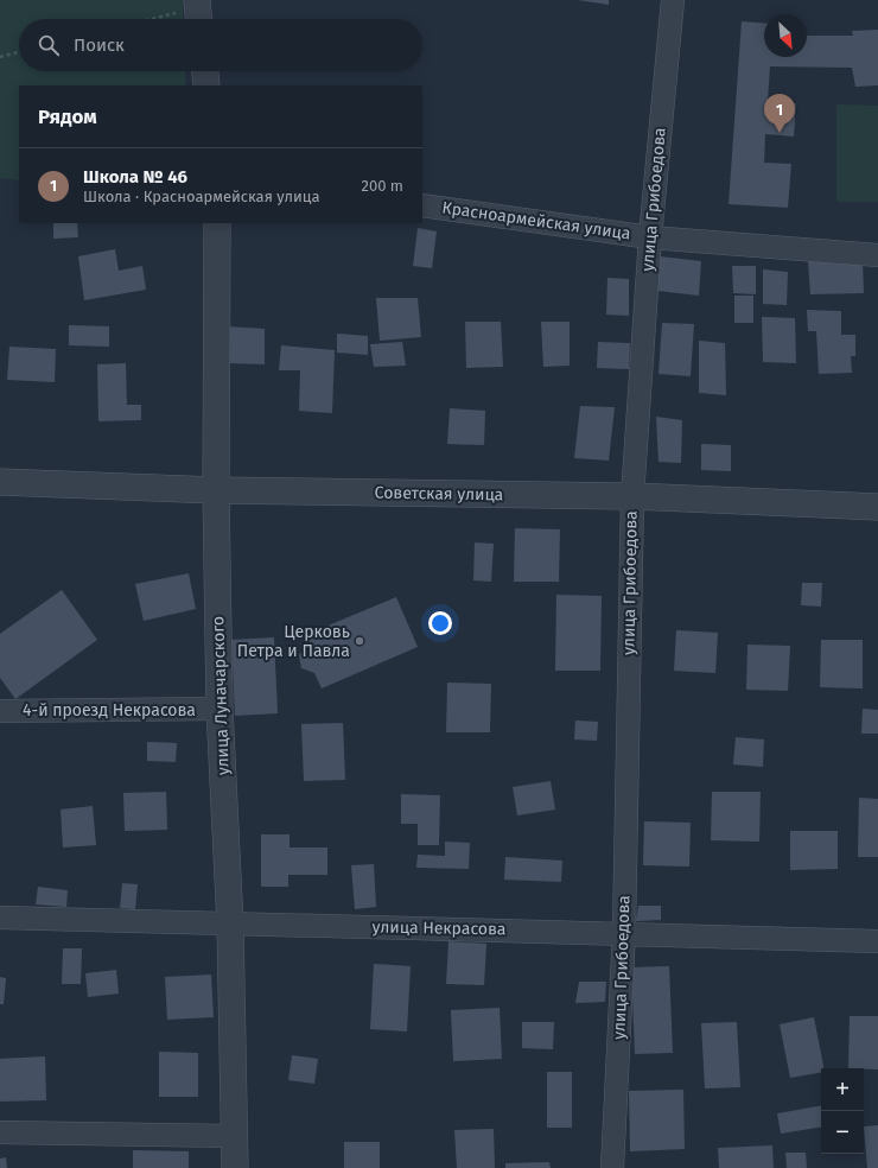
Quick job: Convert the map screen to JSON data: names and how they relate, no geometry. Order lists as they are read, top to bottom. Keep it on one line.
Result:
{"streets":{"street":["улица Грибоедова","Красноармейская улица","Советская улица","улица Луначарского","4-й проезд Некрасова","улица Некрасова"]},"crossings":[["улица Грибоедова","Красноармейская улица"],["улица Грибоедова","Советская улица"],["улица Грибоедова","улица Некрасова"],["Советская улица","улица Луначарского"],["улица Луначарского","4-й проезд Некрасова"],["улица Луначарского","улица Некрасова"]],"places":["Церковь Петра и Павла"],"north":"bottom right","page":{"search":"Поиск","heading":"Рядом","pins":"1","list":[{"mark":"1","name":"Школа № 46","note":"Школа · Красноармейская улица","value":"200 m"}],"map_buttons":["+","−"]}}
